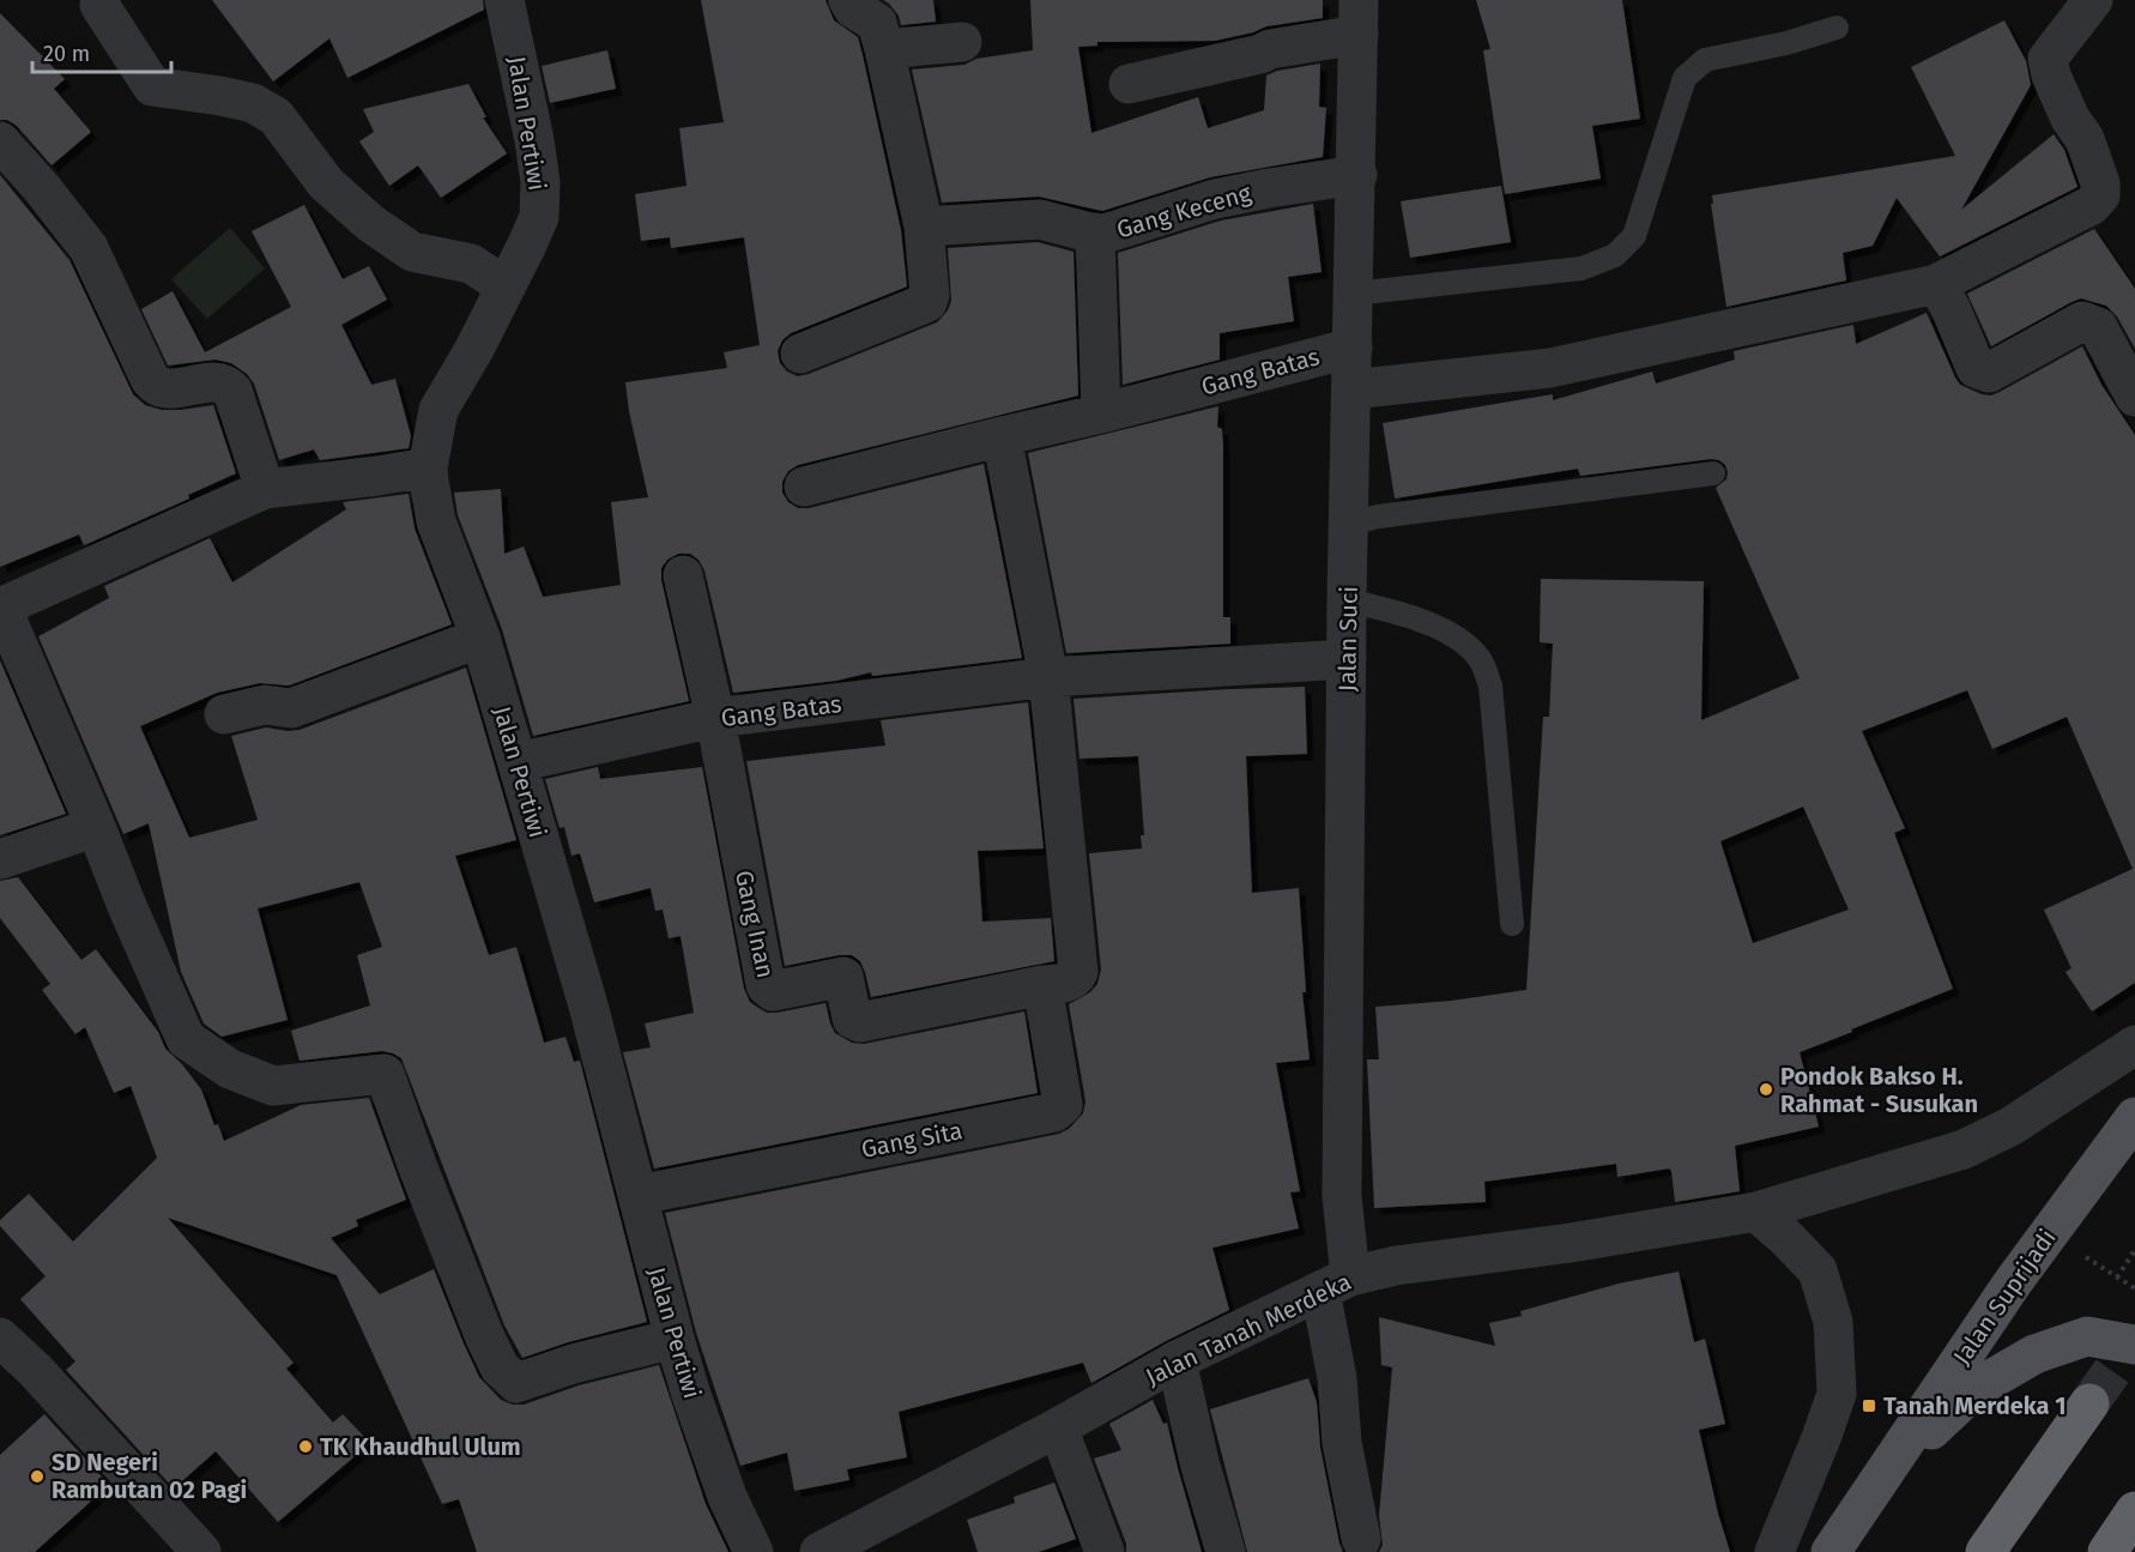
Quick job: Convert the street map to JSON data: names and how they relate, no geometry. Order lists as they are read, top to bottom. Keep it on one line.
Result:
{"streets":{"main road":["Jalan Suprijadi"],"street":["Jalan Pertiwi","Gang Keceng","Gang Batas","Jalan Suci","Gang Inan","Gang Sita","Jalan Tanah Merdeka"]},"crossings":[["Jalan Pertiwi","Gang Batas"],["Jalan Pertiwi","Gang Sita"],["Gang Keceng","Jalan Suci"],["Gang Batas","Jalan Suci"],["Gang Batas","Gang Inan"],["Jalan Suci","Jalan Tanah Merdeka"],["Gang Inan","Gang Sita"]],"places":{"other":["Pondok Bakso H. Rahmat - Susukan","TK Khaudhul Ulum","SD Negeri Rambutan 02 Pagi"],"transit":["Tanah Merdeka 1"]},"scale_bar":"20 m"}
